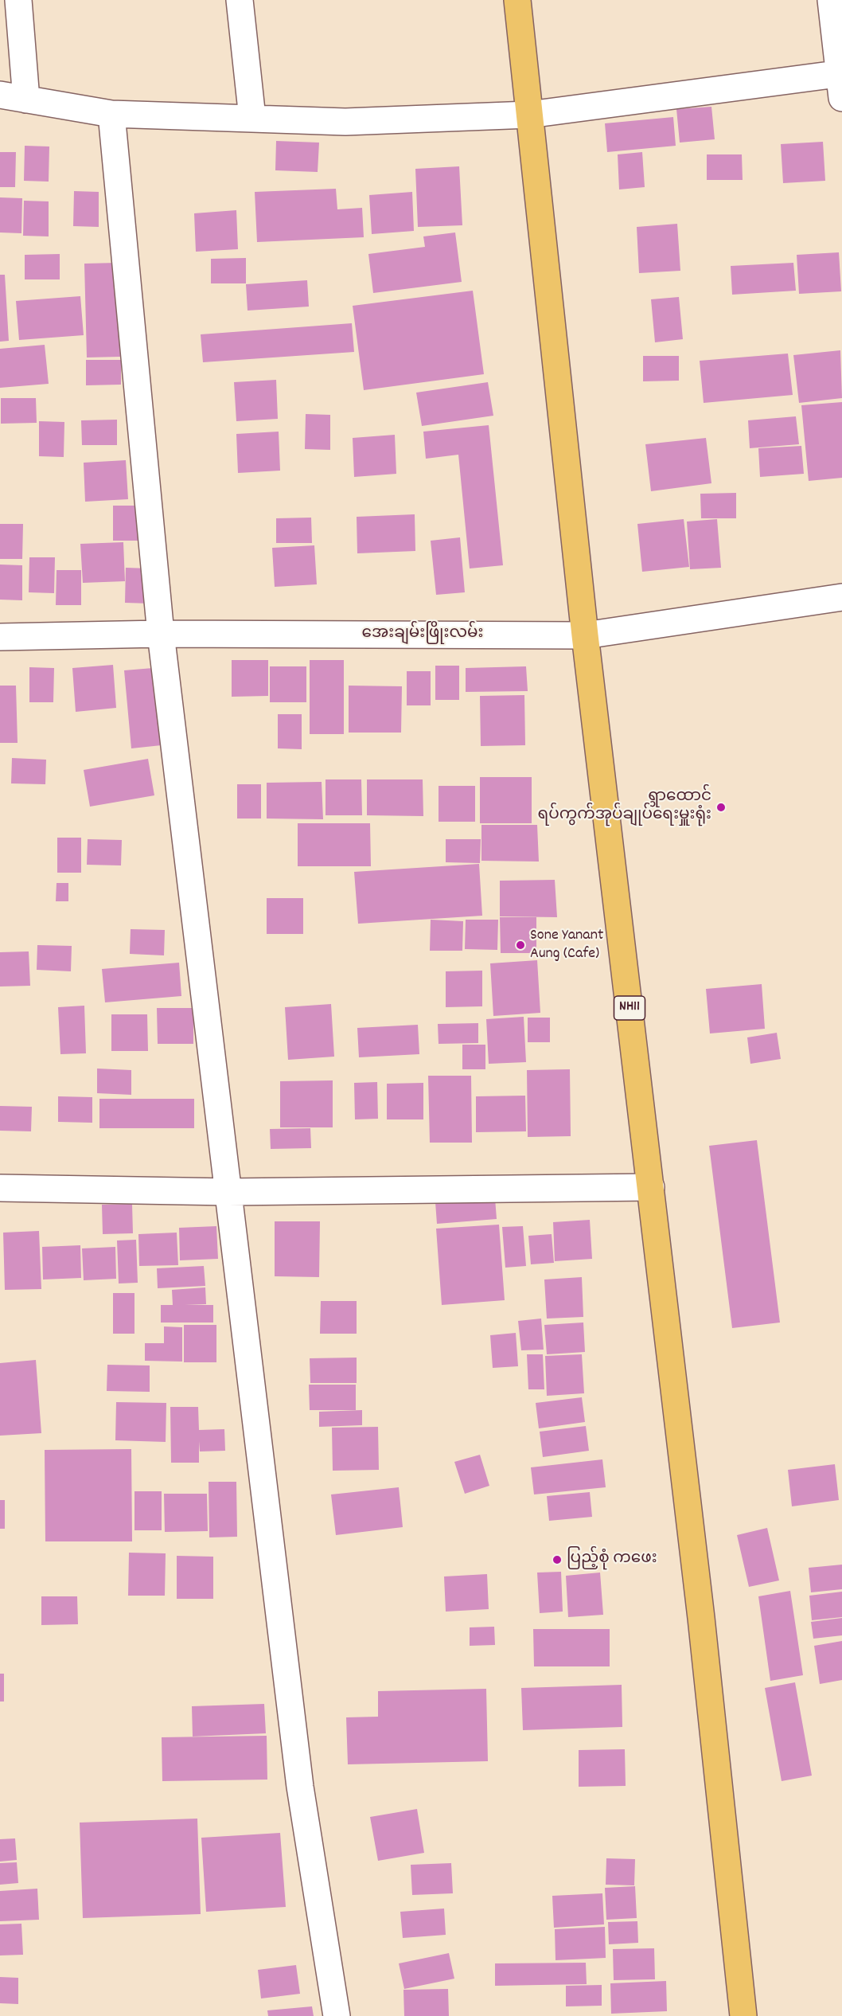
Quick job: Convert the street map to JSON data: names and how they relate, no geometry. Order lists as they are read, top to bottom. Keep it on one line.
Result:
{"streets":{"highway":["NH11"],"street":["အေးချမ်းဖြိုးလမ်း"]},"crossings":[["အေးချမ်းဖြိုးလမ်း","NH11"]],"places":["ရွာထောင် ရပ်ကွက်အုပ်ချုပ်ရေးမှူးရုံး","Sone Yanant Aung (Cafe)","ပြည့်စုံ ကဖေး"]}
